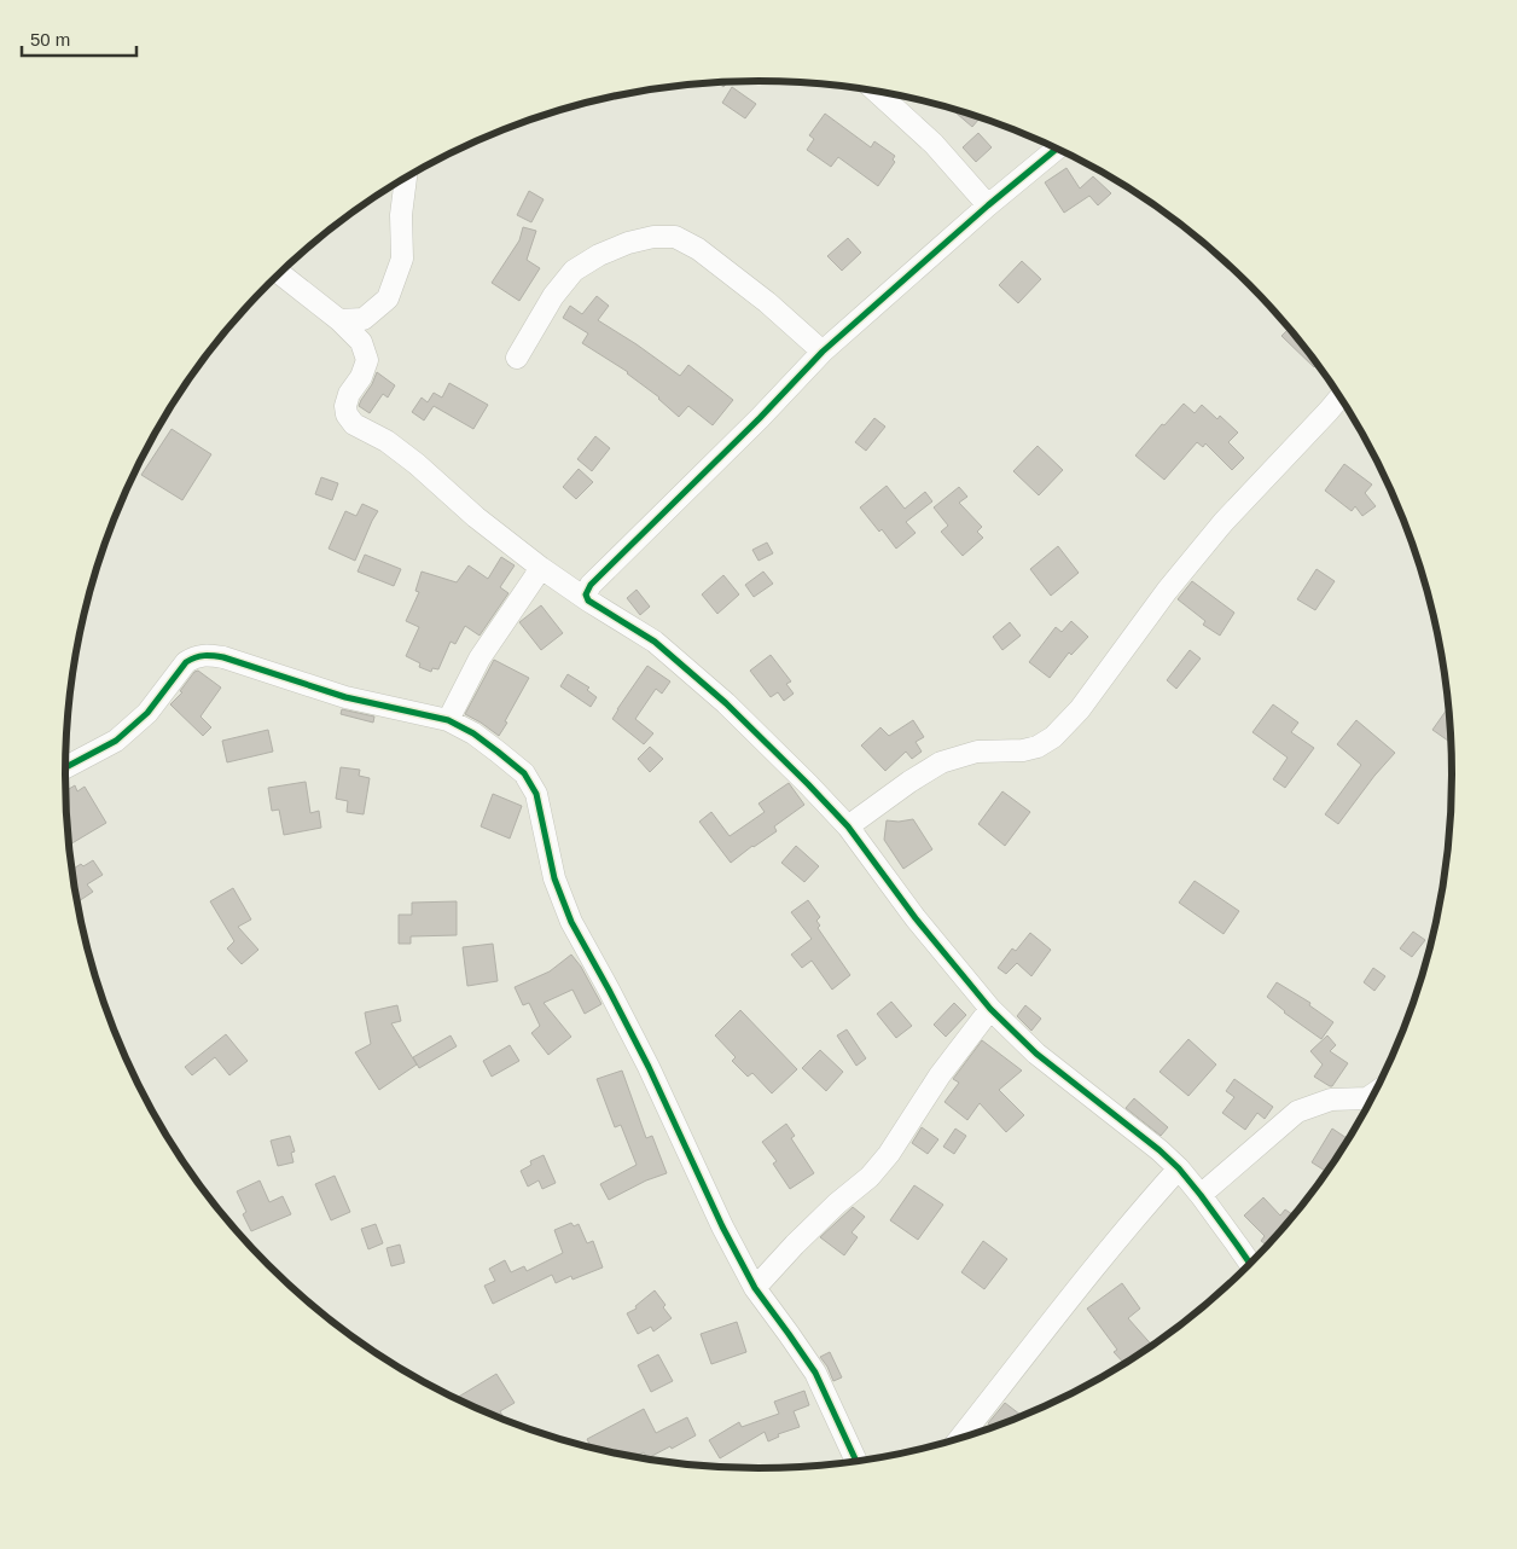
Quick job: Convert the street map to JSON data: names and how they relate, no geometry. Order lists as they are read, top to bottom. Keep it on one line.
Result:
{"scale_bar":"50 m"}
